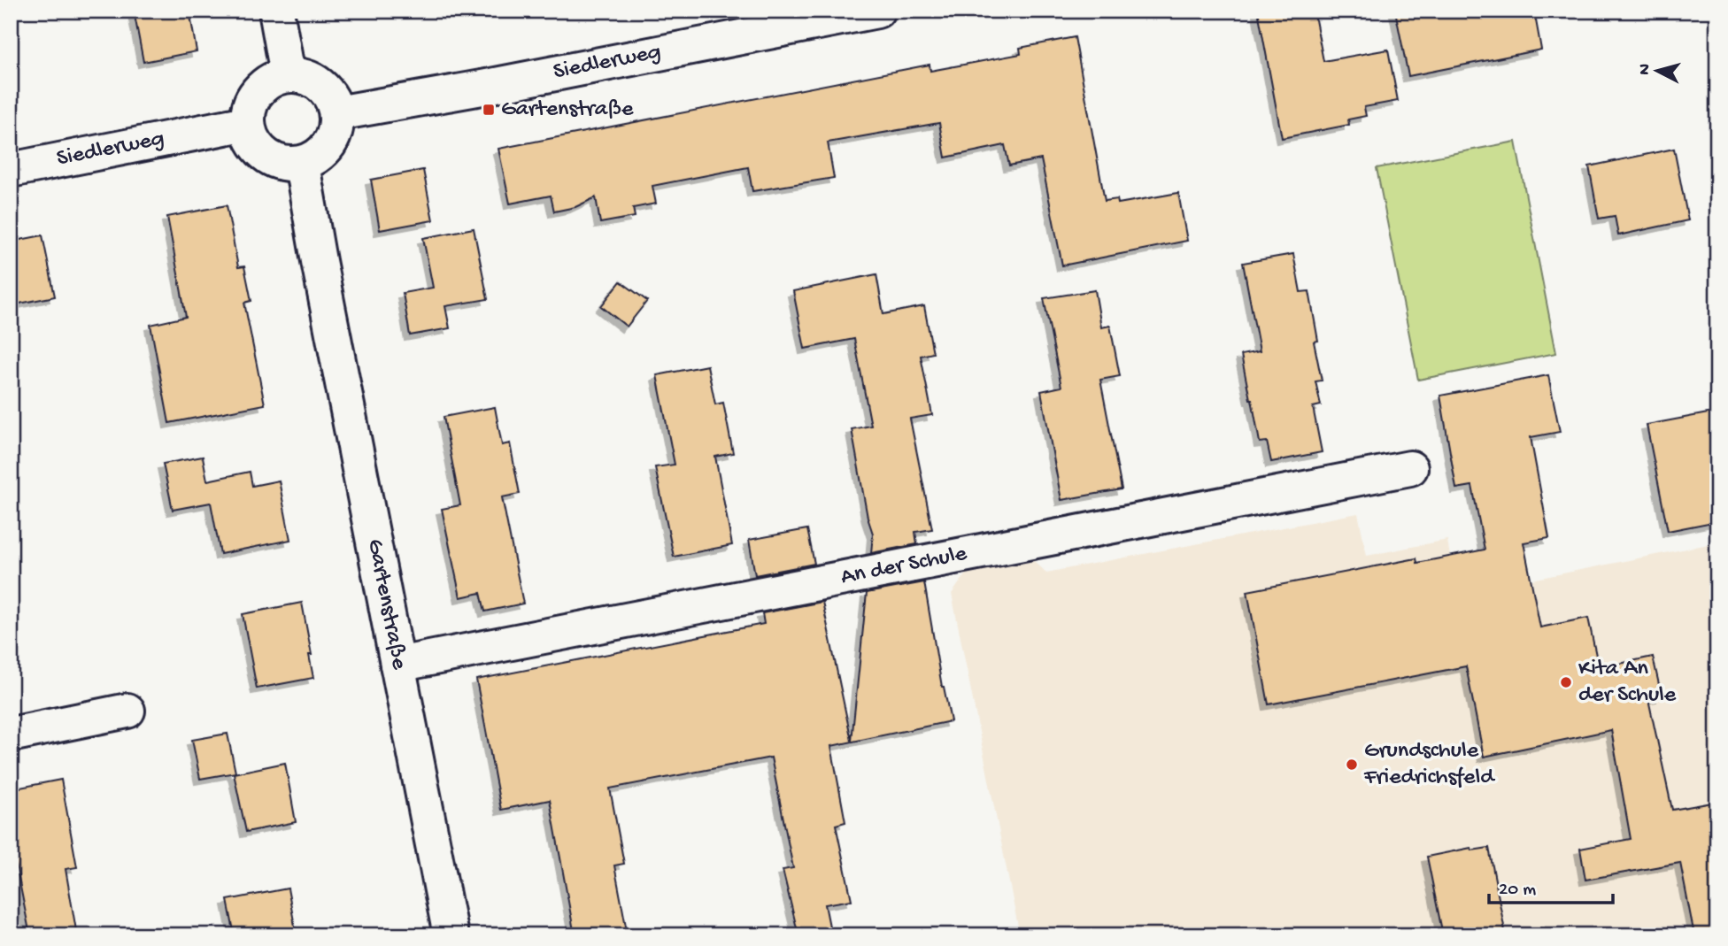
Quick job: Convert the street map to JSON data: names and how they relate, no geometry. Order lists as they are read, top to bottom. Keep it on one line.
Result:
{"streets":{"street":["Siedlerweg","An der Schule","Gartenstraße"]},"crossings":[["Siedlerweg","Gartenstraße"],["An der Schule","Gartenstraße"]],"places":{"transit":["Gartenstraße"],"other":["Kita An der Schule","Grundschule Friedrichsfeld"]},"scale_bar":"20 m","north":"left"}
